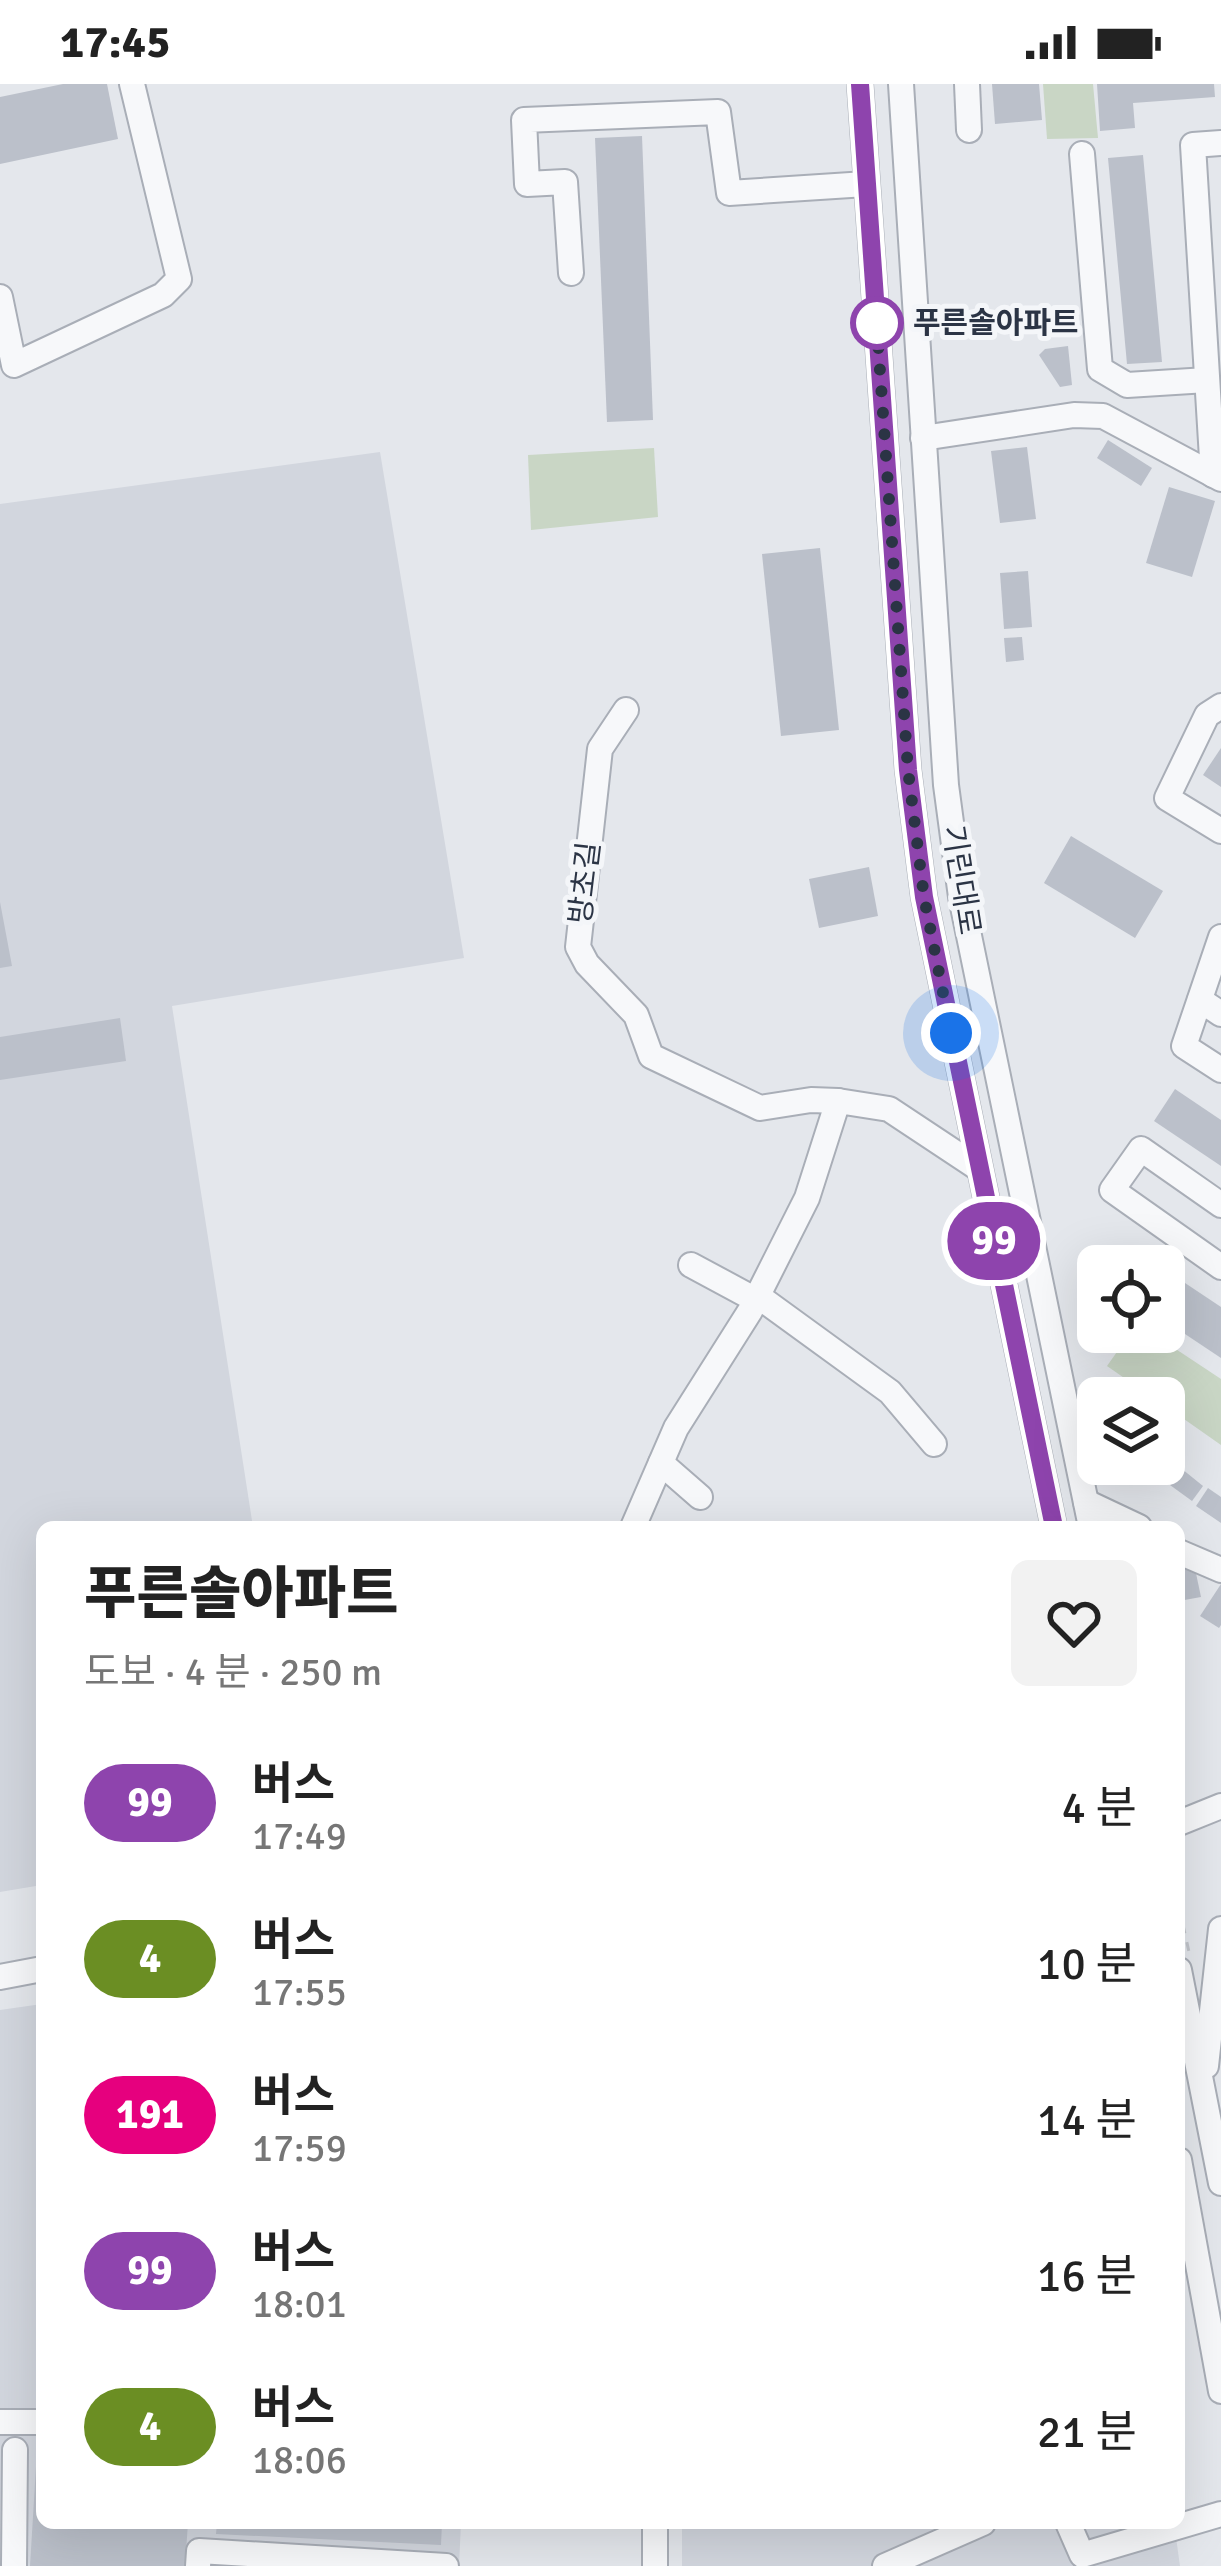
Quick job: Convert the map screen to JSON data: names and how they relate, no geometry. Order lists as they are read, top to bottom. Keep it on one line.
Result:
{"streets":{"street":["기린대로","방초길"]},"crossings":[["기린대로","방초길"]],"places":["푸른솔아파트"],"lines":["bus line 99"],"page":{"status":"17:45","on_map":"99","heading":["푸른솔아파트","도보 · 4 분 · 250 m"],"list":[{"mark":"99","name":"버스","note":"17:49","value":"4 분"},{"mark":"4","name":"버스","note":"17:55","value":"10 분"},{"mark":"191","name":"버스","note":"17:59","value":"14 분"},{"mark":"99","name":"버스","note":"18:01","value":"16 분"},{"mark":"4","name":"버스","note":"18:06","value":"21 분"}]}}
